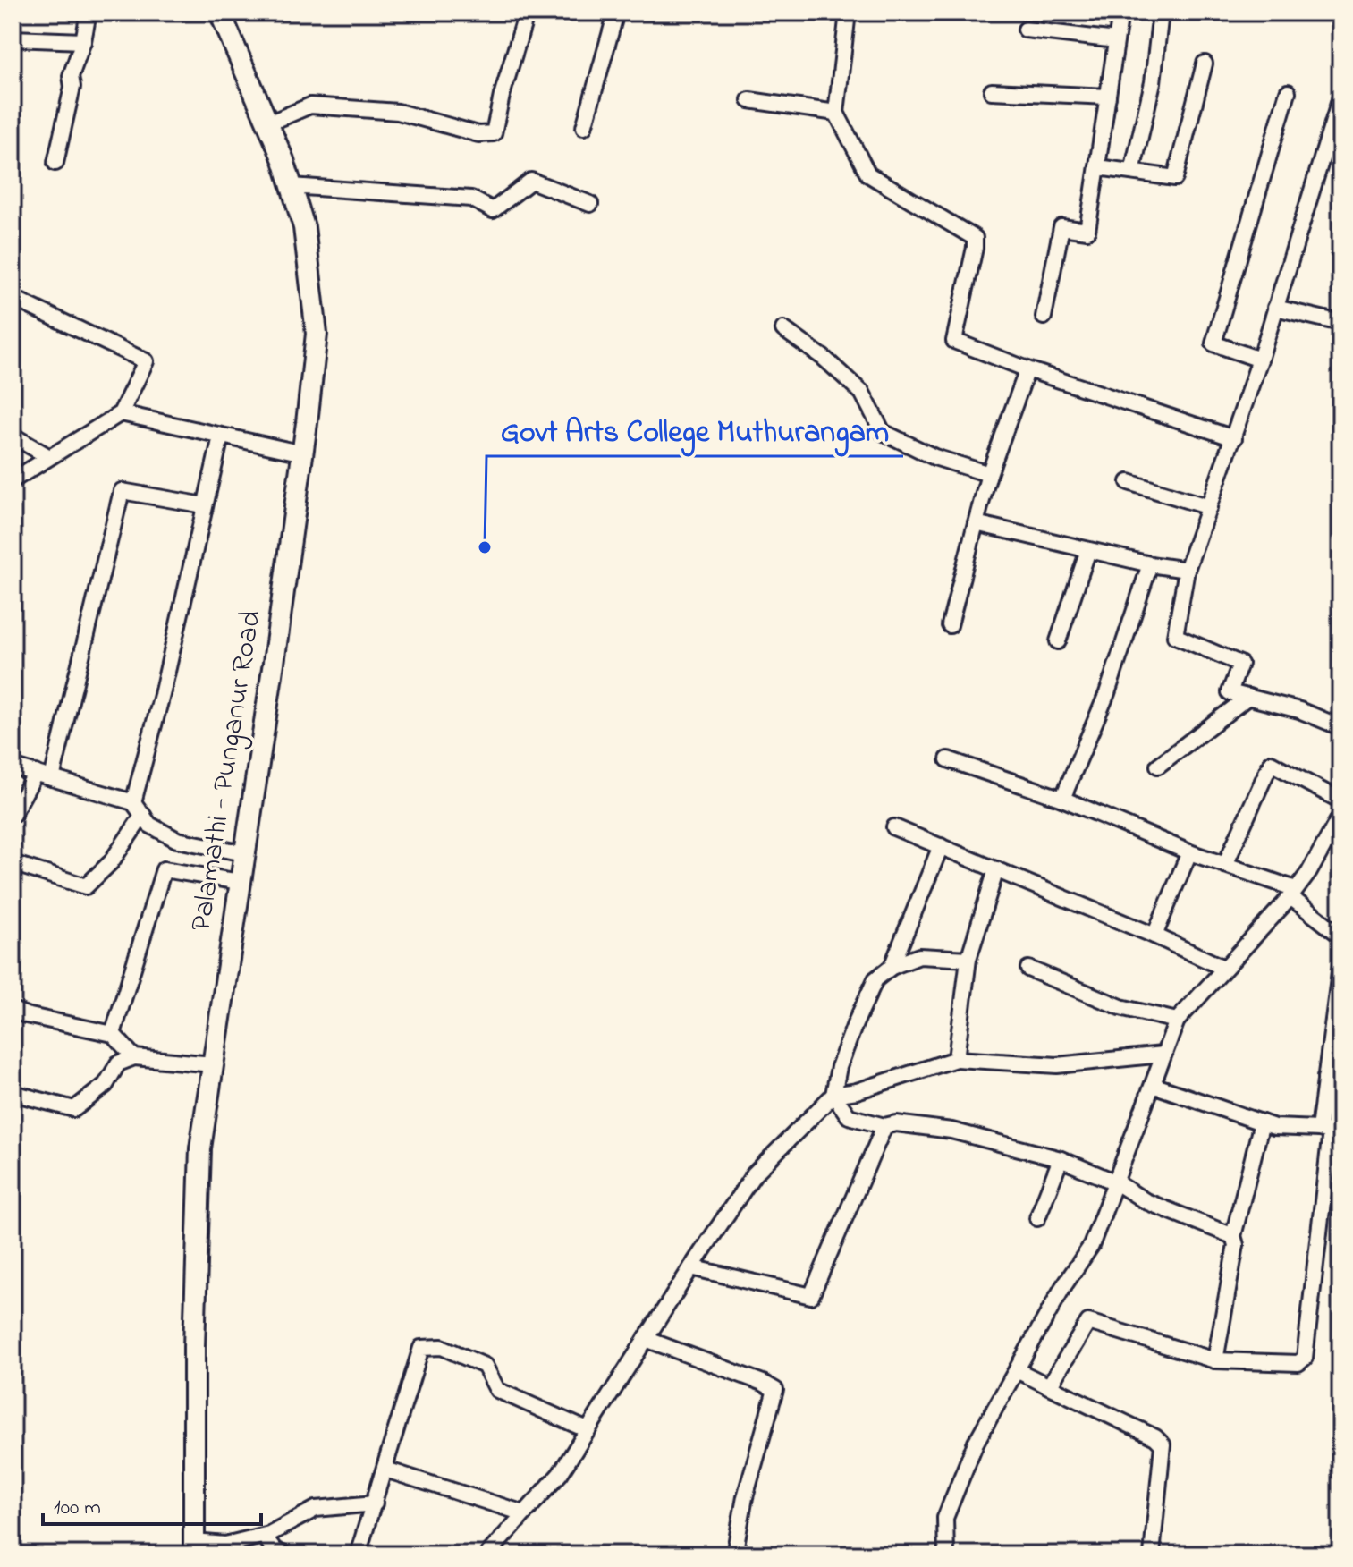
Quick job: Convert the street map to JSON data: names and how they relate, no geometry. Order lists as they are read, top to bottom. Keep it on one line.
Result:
{"streets":{"street":["Palamathi - Punganur Road"]},"places":["Govt Arts College Muthurangam"],"scale_bar":"100 m"}
